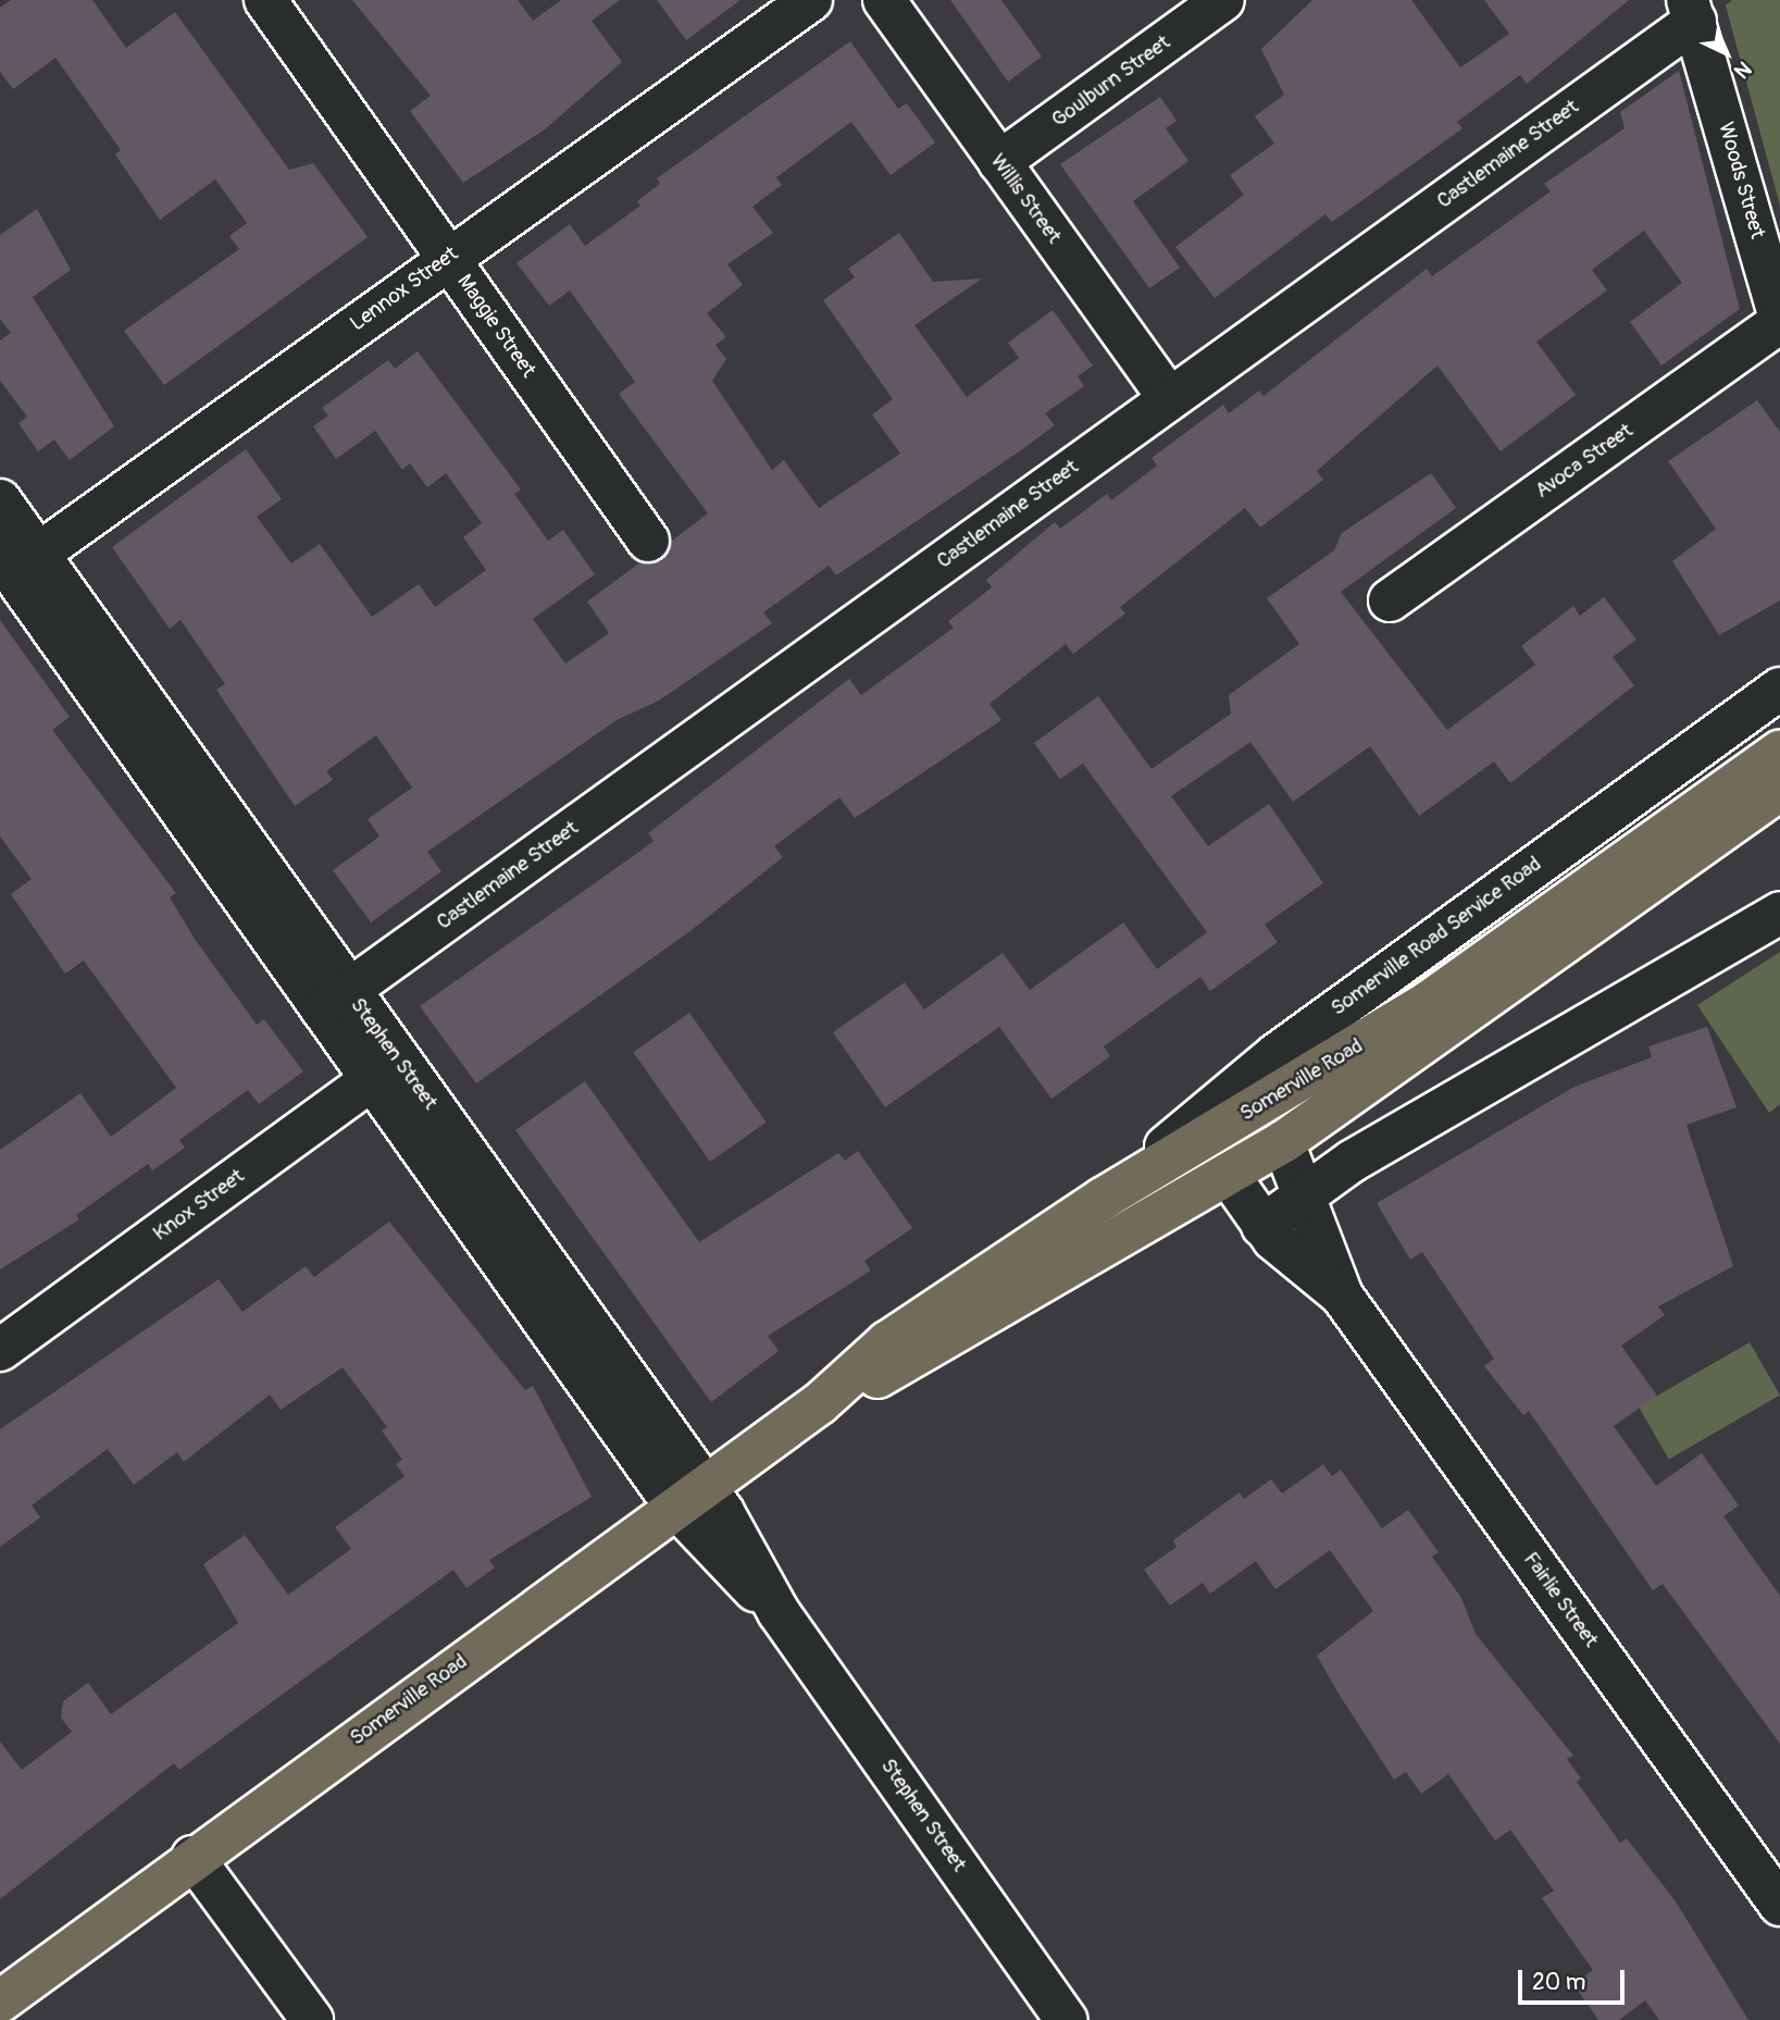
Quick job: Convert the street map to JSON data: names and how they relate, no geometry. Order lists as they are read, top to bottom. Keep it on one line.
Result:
{"streets":{"main road":["Somerville Road"],"street":["Goulburn Street","Castlemaine Street","Woods Street","Willis Street","Lennox Street","Maggie Street","Avoca Street","Somerville Road Service Road","Stephen Street","Knox Street","Fairlie Street"]},"crossings":[["Goulburn Street","Willis Street"],["Castlemaine Street","Woods Street"],["Castlemaine Street","Willis Street"],["Castlemaine Street","Stephen Street"],["Woods Street","Avoca Street"],["Lennox Street","Maggie Street"],["Lennox Street","Stephen Street"],["Somerville Road Service Road","Somerville Road"],["Stephen Street","Somerville Road"],["Stephen Street","Knox Street"],["Somerville Road","Fairlie Street"]],"scale_bar":"20 m","north":"bottom right"}
